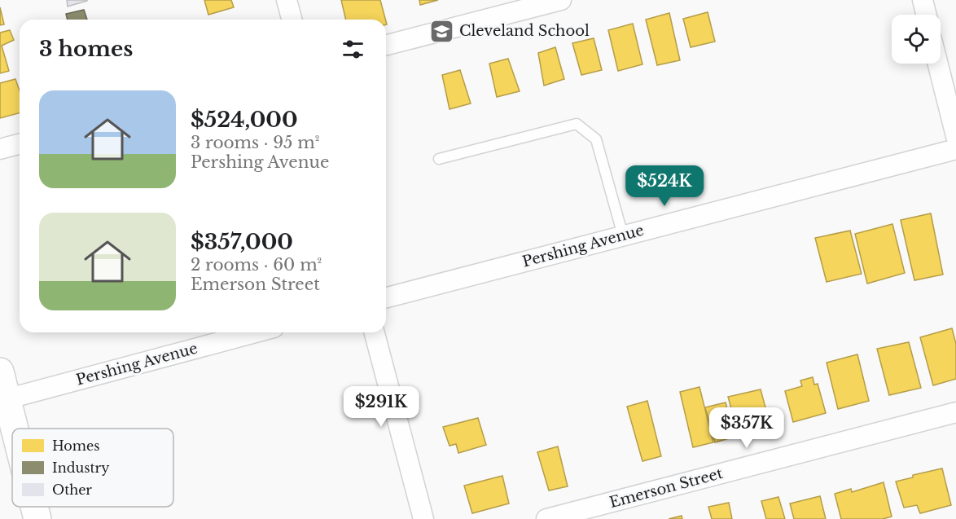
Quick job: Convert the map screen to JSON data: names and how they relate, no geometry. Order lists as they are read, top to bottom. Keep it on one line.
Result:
{"streets":{"street":["Pershing Avenue","Emerson Street"]},"places":{"school or university":["Cleveland School"]},"legend":["Homes","Industry","Other"],"page":{"heading":"3 homes","list":[{"name":"$524,000","note":"3 rooms · 95 m² · Pershing Avenue"},{"name":"$357,000","note":"2 rooms · 60 m² · Emerson Street"}],"price":["$524K","$291K","$357K"]}}
